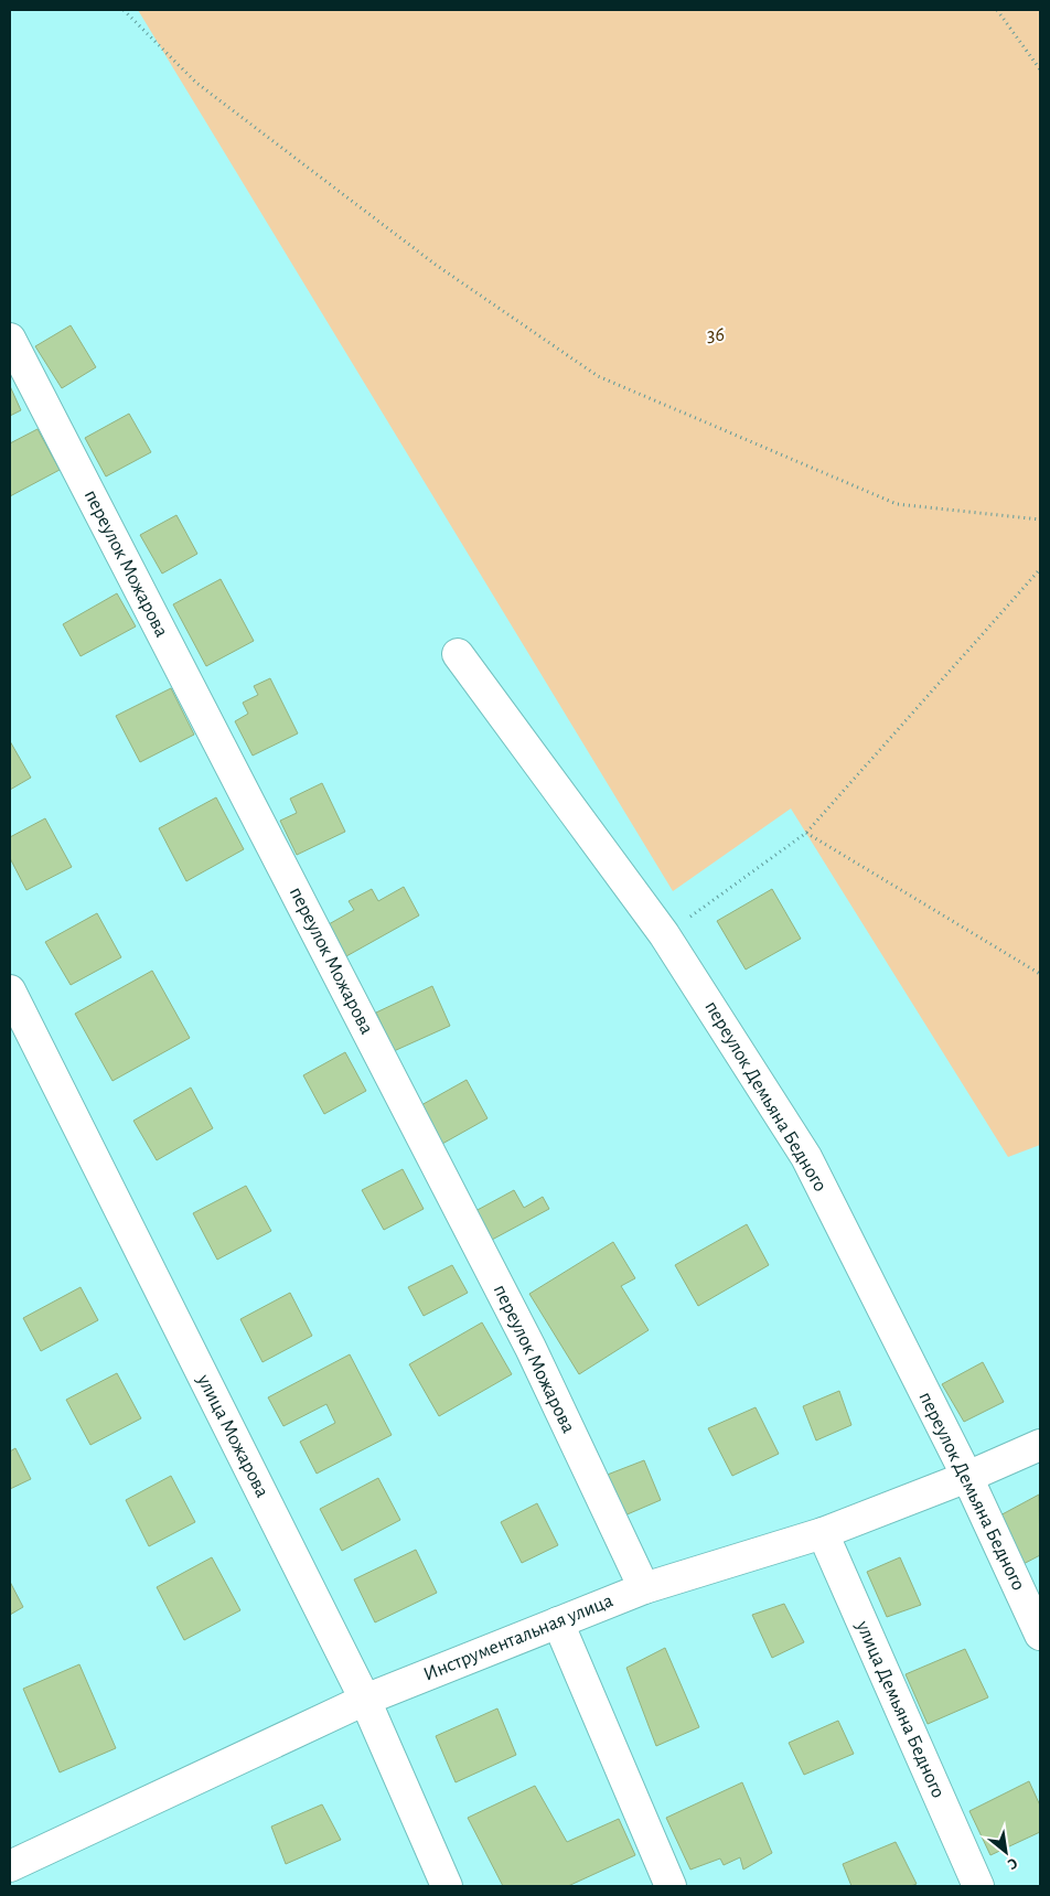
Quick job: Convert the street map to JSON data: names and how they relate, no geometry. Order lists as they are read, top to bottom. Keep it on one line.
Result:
{"streets":{"street":["переулок Можарова","переулок Демьяна Бедного","улица Можарова","Инструментальная улица","улица Демьяна Бедного"]},"crossings":[["переулок Можарова","Инструментальная улица"],["переулок Демьяна Бедного","Инструментальная улица"],["улица Можарова","Инструментальная улица"],["Инструментальная улица","улица Демьяна Бедного"]],"parks":["36"],"north":"bottom right"}
